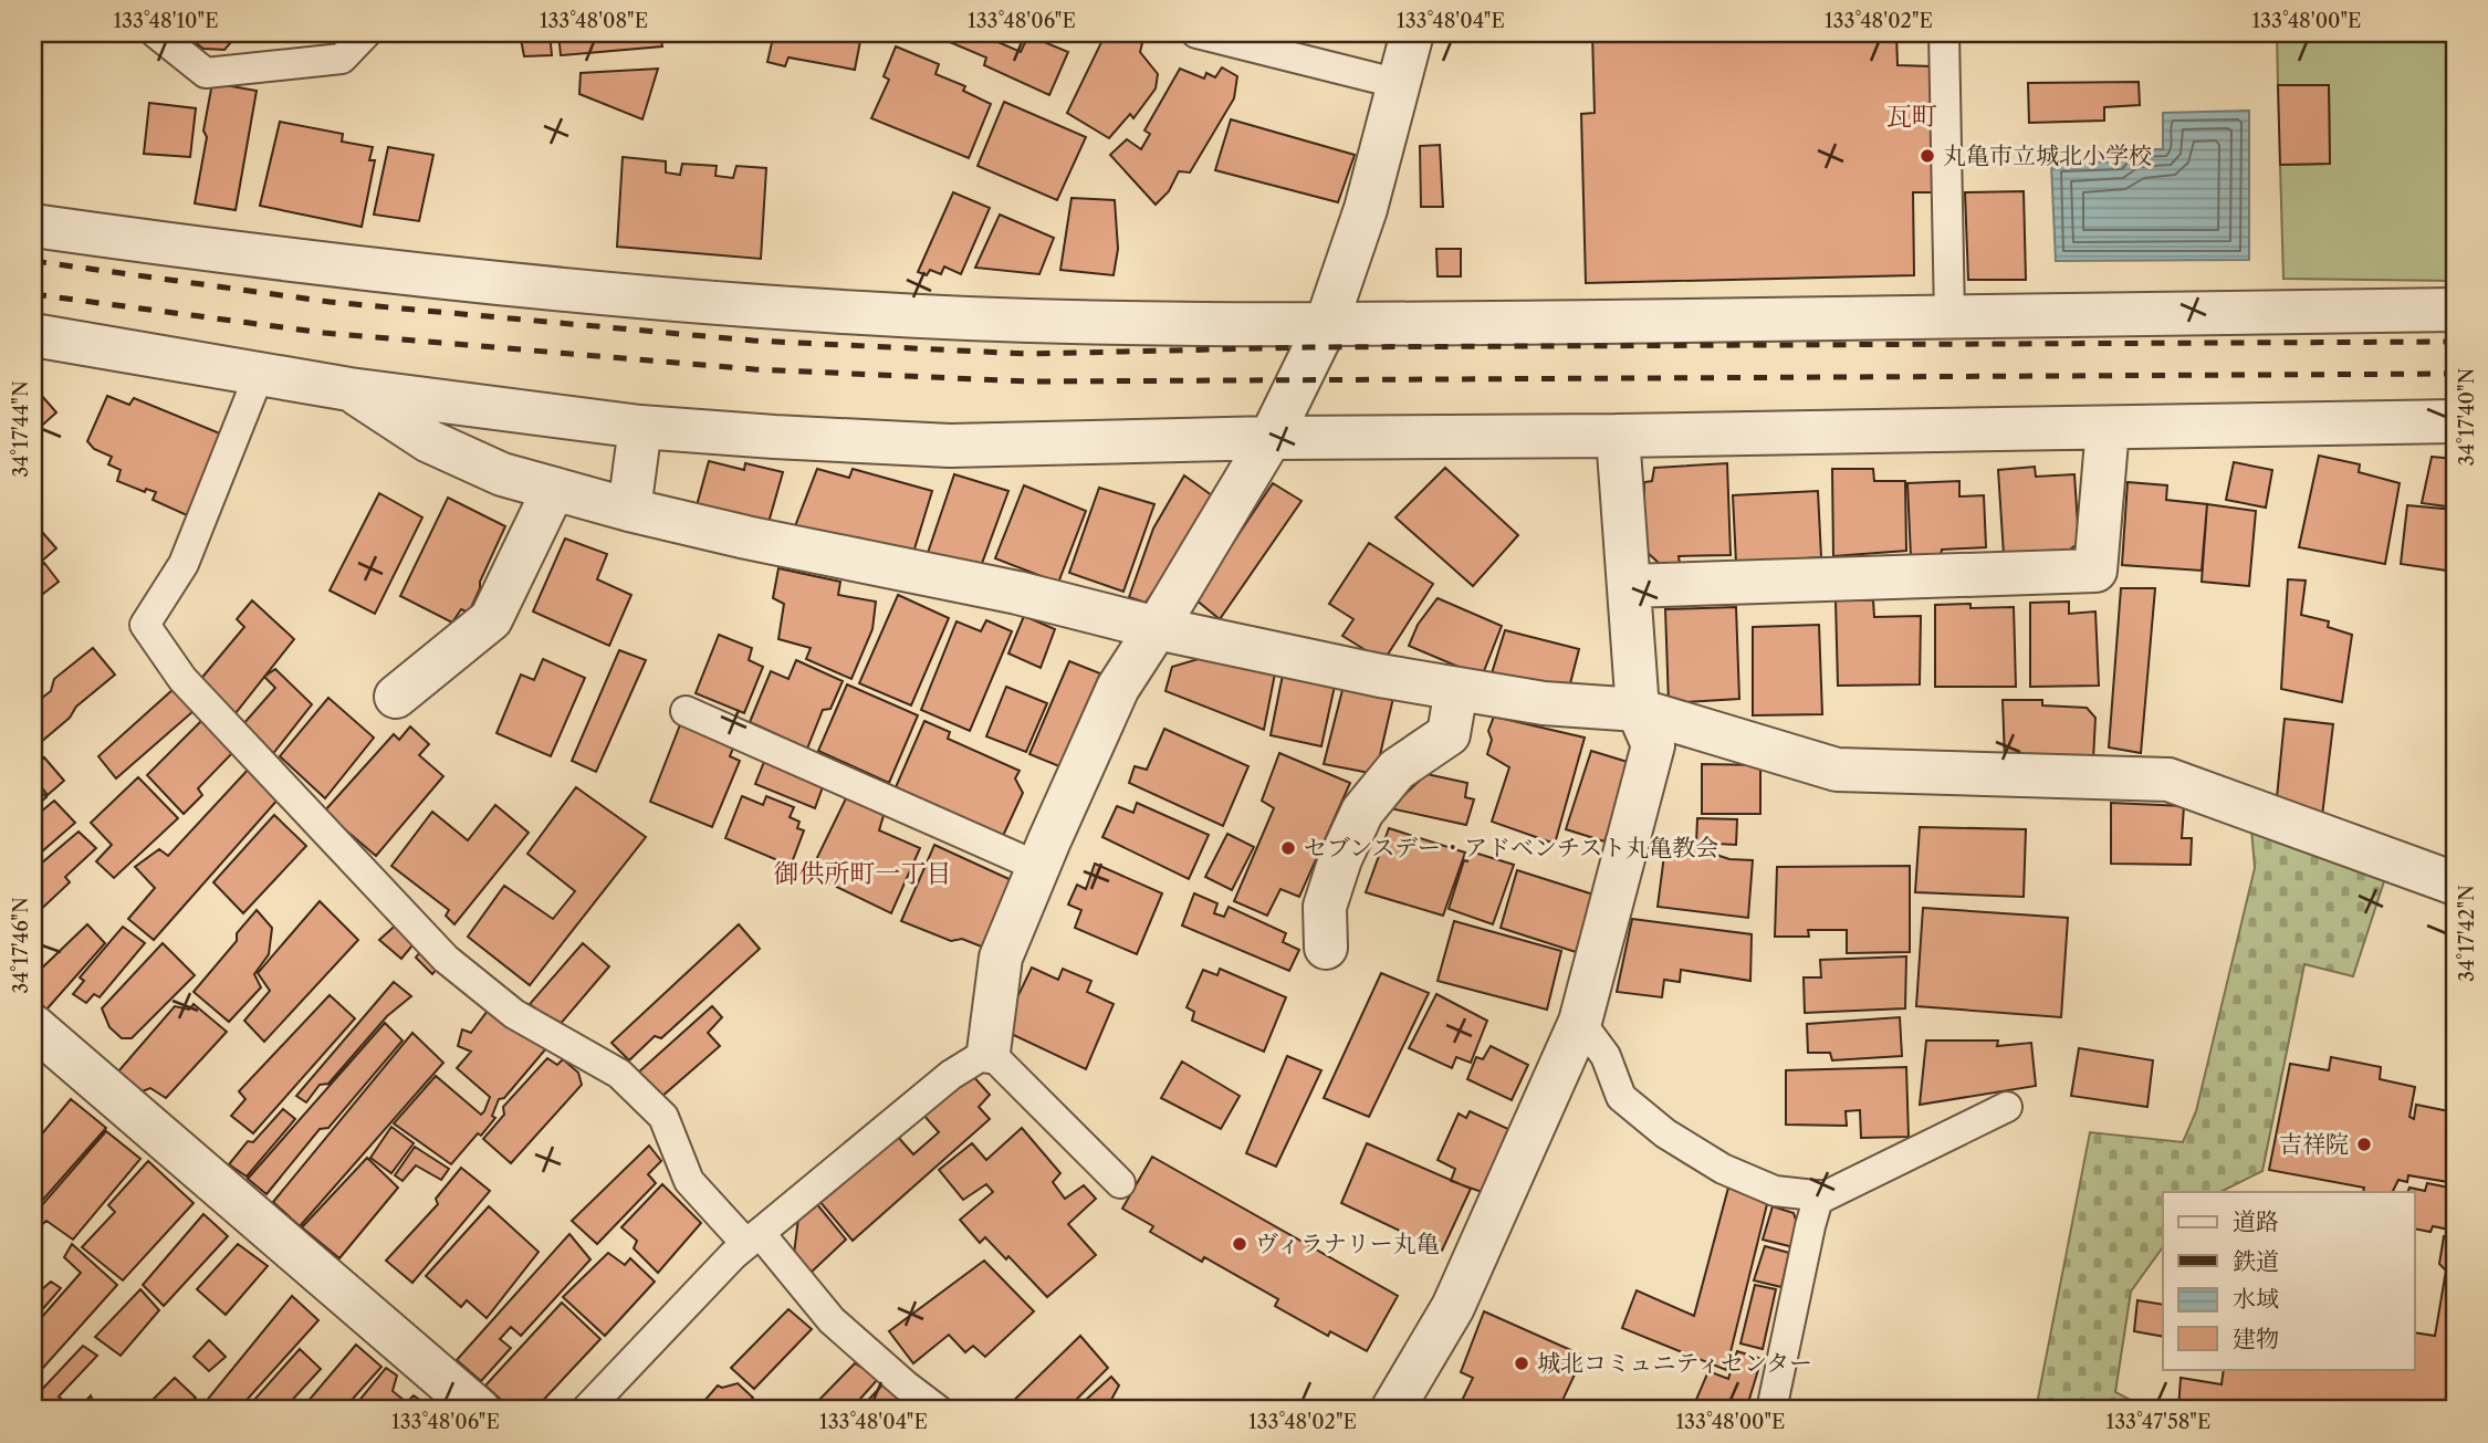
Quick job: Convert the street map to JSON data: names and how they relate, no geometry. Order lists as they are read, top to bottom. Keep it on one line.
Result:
{"districts":["瓦町","御供所町一丁目"],"places":["丸亀市立城北小学校","セブンスデー・アドベンチスト丸亀教会","吉祥院","ヴィラナリー丸亀","城北コミュニティセンター"],"legend":["道路","鉄道","水域","建物"],"coordinates":["133°48'10\"E","133°48'08\"E","133°48'06\"E","133°48'04\"E","133°48'02\"E","133°48'00\"E","34°17'40\"N","34°17'44\"N","34°17'42\"N","34°17'46\"N","133°47'58\"E"]}
